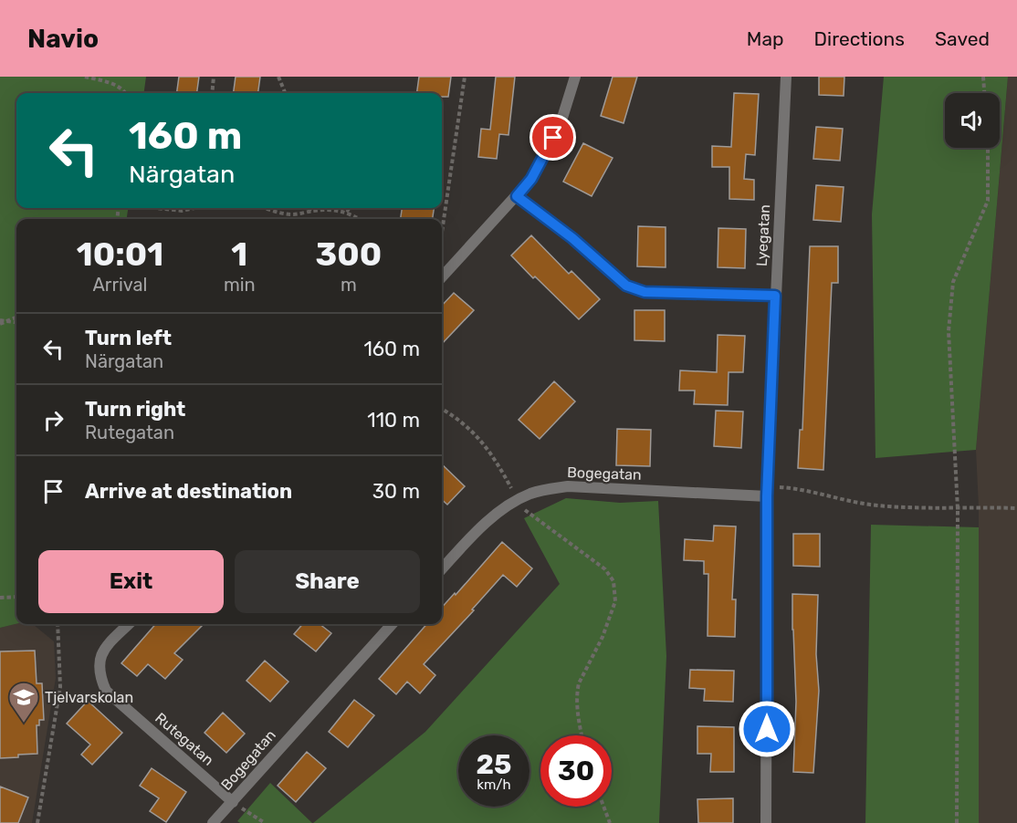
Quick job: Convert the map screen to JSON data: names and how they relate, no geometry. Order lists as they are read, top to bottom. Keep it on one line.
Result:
{"streets":{"street":["Lyegatan","Bogegatan","Rutegatan"]},"crossings":[["Lyegatan","Bogegatan"],["Bogegatan","Rutegatan"]],"places":{"school or university":["Tjelvarskolan"]},"page":{"header":"Navio","nav":["Map","Directions","Saved"],"turn":["160 m","Närgatan"],"eta":["10:01","Arrival","1","min","300","m"],"list":[{"name":"Turn left","note":"Närgatan","value":"160 m"},{"name":"Turn right","note":"Rutegatan","value":"110 m"},{"name":"Arrive at destination","value":"30 m"}],"buttons":["Exit","Share"],"speed":"25 km/h","limit":"30"}}
